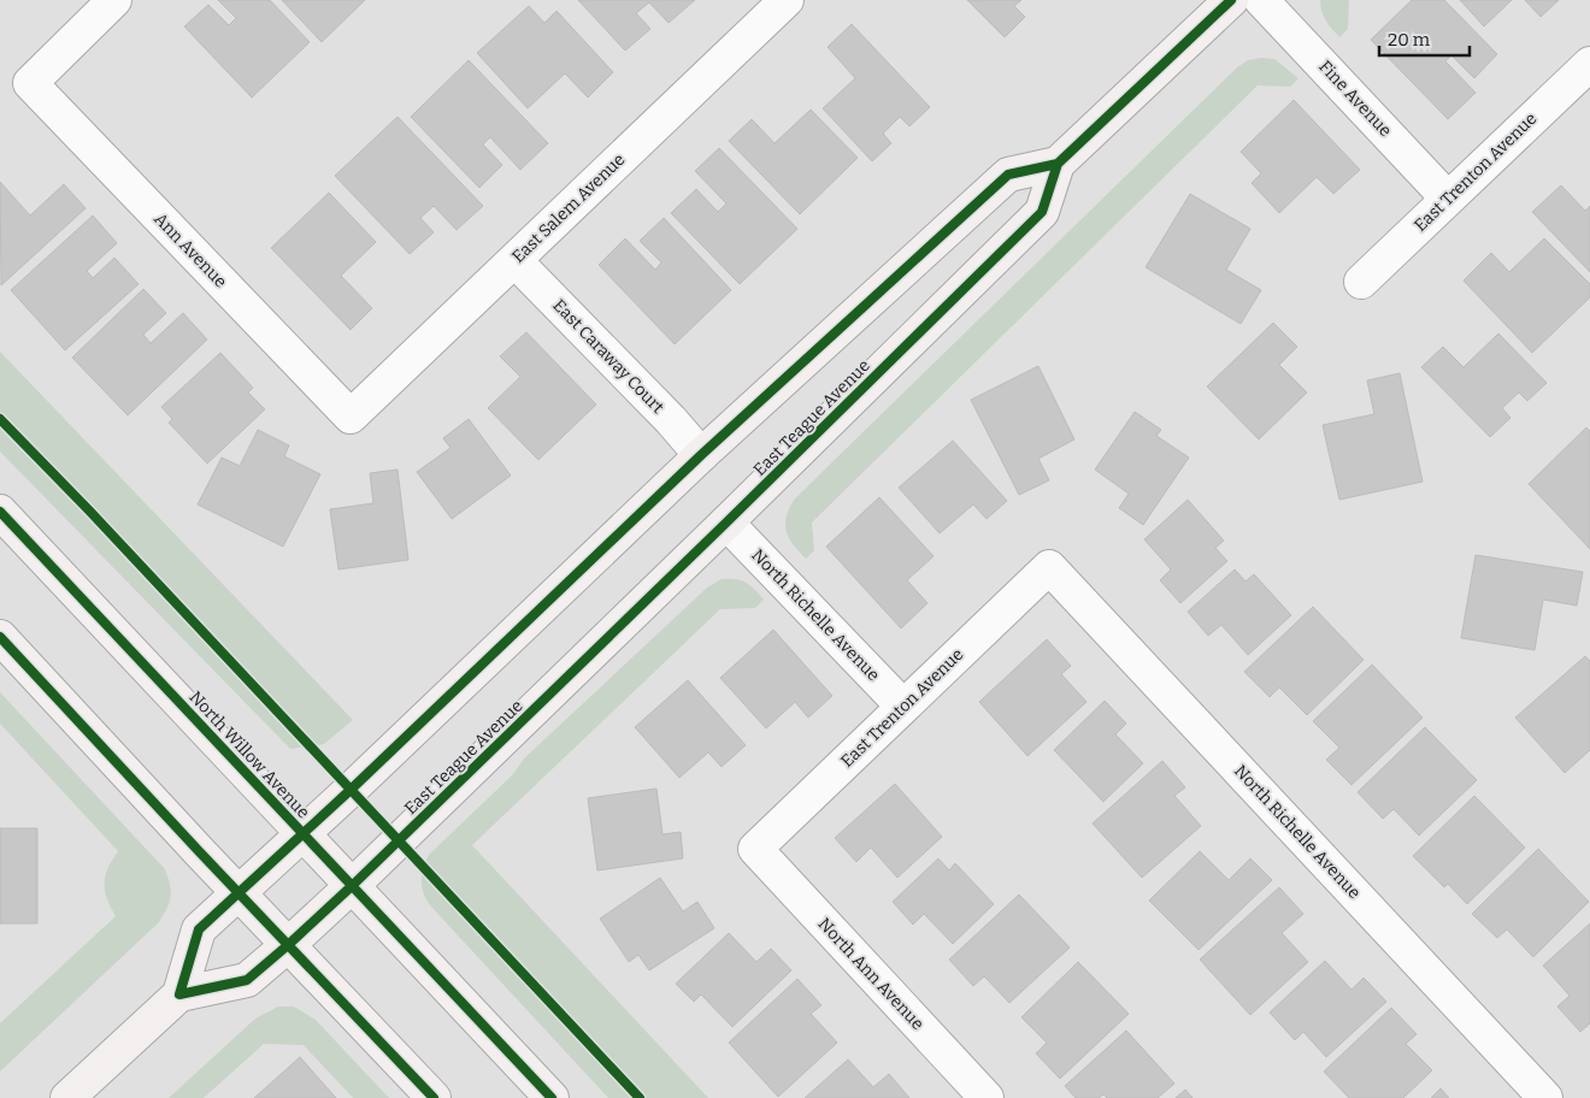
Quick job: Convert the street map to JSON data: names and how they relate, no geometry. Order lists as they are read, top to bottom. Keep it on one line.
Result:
{"streets":{"street":["Fine Avenue","East Trenton Avenue","East Salem Avenue","Ann Avenue","East Caraway Court","East Teague Avenue","North Richelle Avenue","North Willow Avenue","North Ann Avenue"]},"crossings":[["Fine Avenue","East Trenton Avenue"],["East Trenton Avenue","North Richelle Avenue"],["East Trenton Avenue","North Ann Avenue"],["East Salem Avenue","Ann Avenue"],["East Salem Avenue","East Caraway Court"],["East Teague Avenue","North Richelle Avenue"],["East Teague Avenue","North Willow Avenue"]],"scale_bar":"20 m"}
